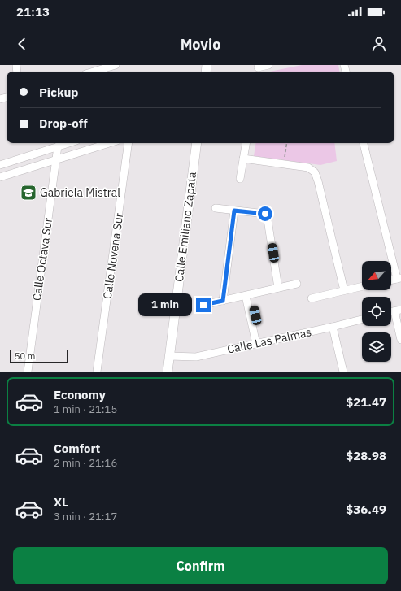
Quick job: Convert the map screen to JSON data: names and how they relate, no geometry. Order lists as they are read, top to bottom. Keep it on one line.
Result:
{"streets":{"street":["Calle Emiliano Zapata","Calle Novena Sur","Calle Octava Sur","Calle Las Palmas"]},"crossings":[["Calle Emiliano Zapata","Calle Las Palmas"]],"places":{"school or university":["Gabriela Mistral"]},"scale_bar":"50 m","north":"bottom left","page":{"status":"21:13","header":"Movio","banner":["Pickup","Drop-off"],"bubble":"1 min","scale":"50 m","list":[{"name":"Economy","note":"1 min · 21:15","value":"$21.47"},{"name":"Comfort","note":"2 min · 21:16","value":"$28.98"},{"name":"XL","note":"3 min · 21:17","value":"$36.49"}],"buttons":"Confirm"}}
